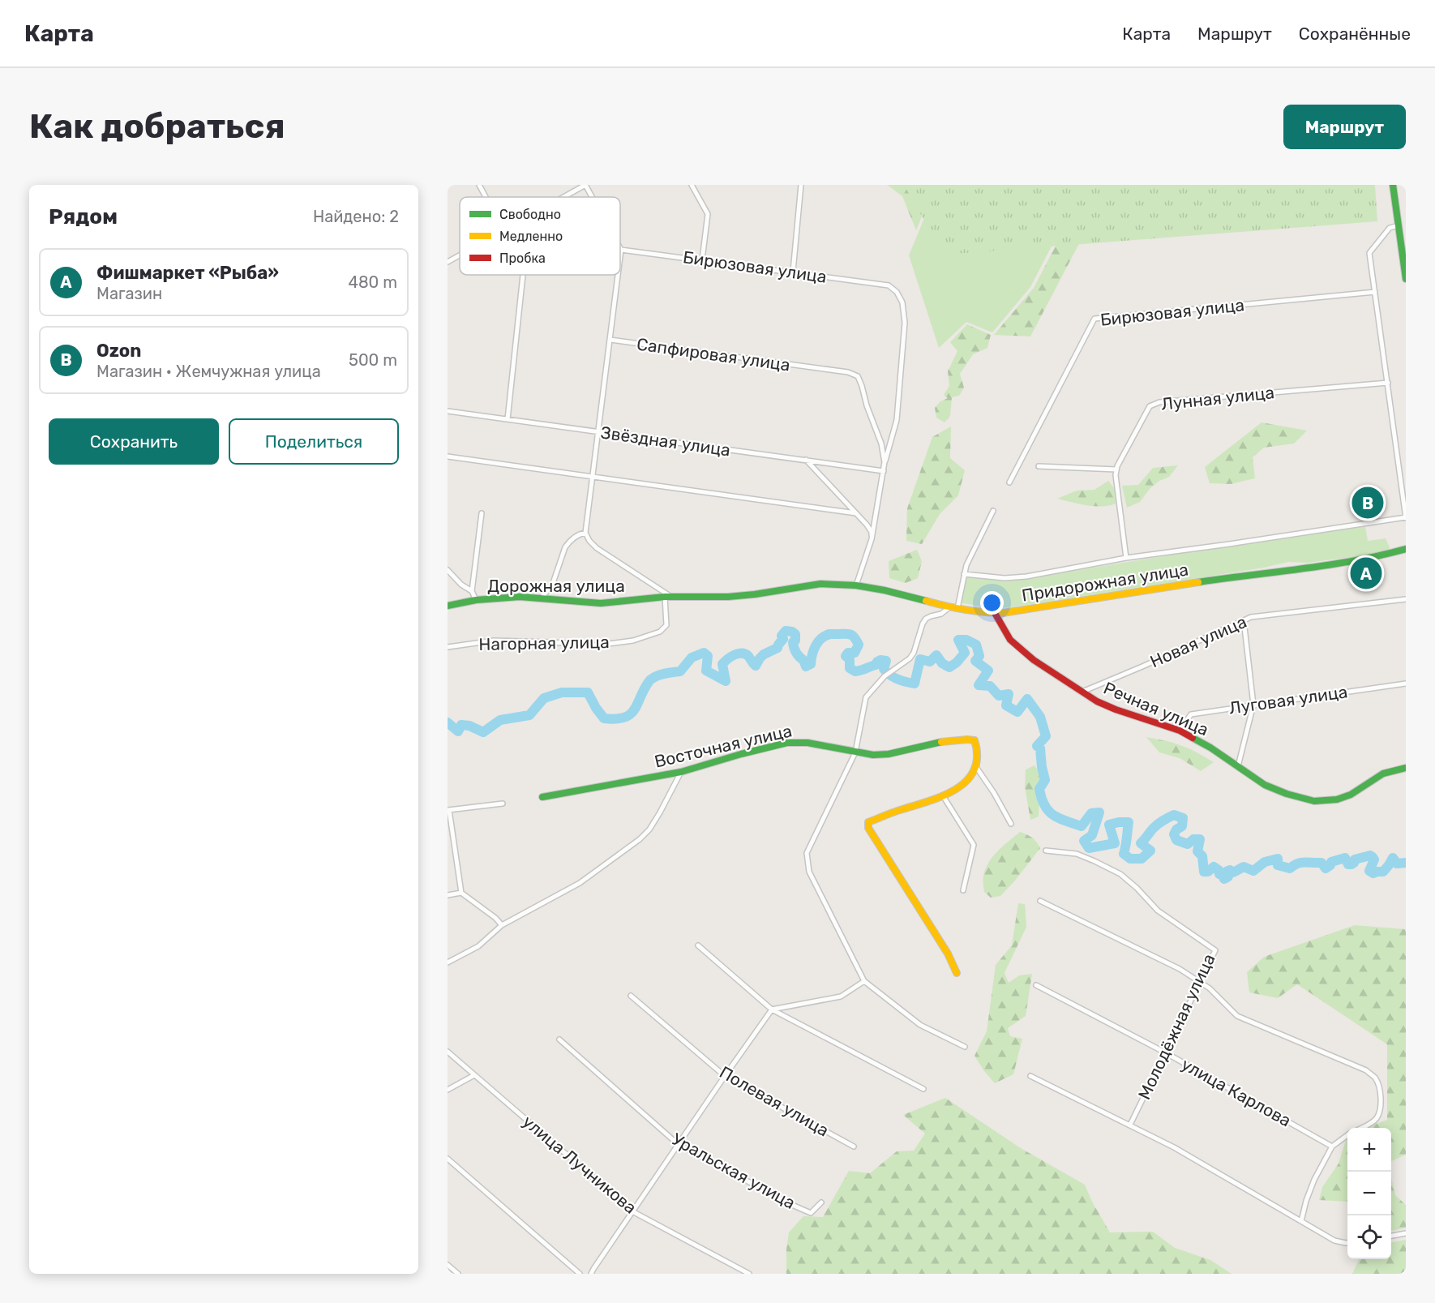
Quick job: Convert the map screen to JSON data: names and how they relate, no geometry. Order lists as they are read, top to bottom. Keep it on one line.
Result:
{"streets":{"street":["Бирюзовая улица","Сапфировая улица","Лунная улица","Звёздная улица","Придорожная улица","Дорожная улица","Новая улица","Нагорная улица","Луговая улица","Речная улица","Восточная улица","Молодёжная улица","улица Карлова","Полевая улица","улица Лучникова","Уральская улица"]},"crossings":[["Бирюзовая улица","Сапфировая улица"],["Придорожная улица","Дорожная улица"],["Придорожная улица","Нагорная улица"],["Придорожная улица","Речная улица"],["Дорожная улица","Нагорная улица"],["Новая улица","Речная улица"],["Луговая улица","Речная улица"],["Молодёжная улица","улица Карлова"]],"legend":["Свободно","Медленно","Пробка"],"page":{"header":"Карта","nav":["Карта","Маршрут","Сохранённые"],"buttons":["Маршрут",["Сохранить","Поделиться"]],"title":"Как добраться","heading":["Рядом","Найдено: 2"],"list":[{"mark":"A","name":"Фишмаркет «Рыба»","note":"Магазин","value":"480 m"},{"mark":"B","name":"Ozon","note":"Магазин · Жемчужная улица","value":"500 m"}],"pins":["B","A"],"map_buttons":["+","−"]}}
